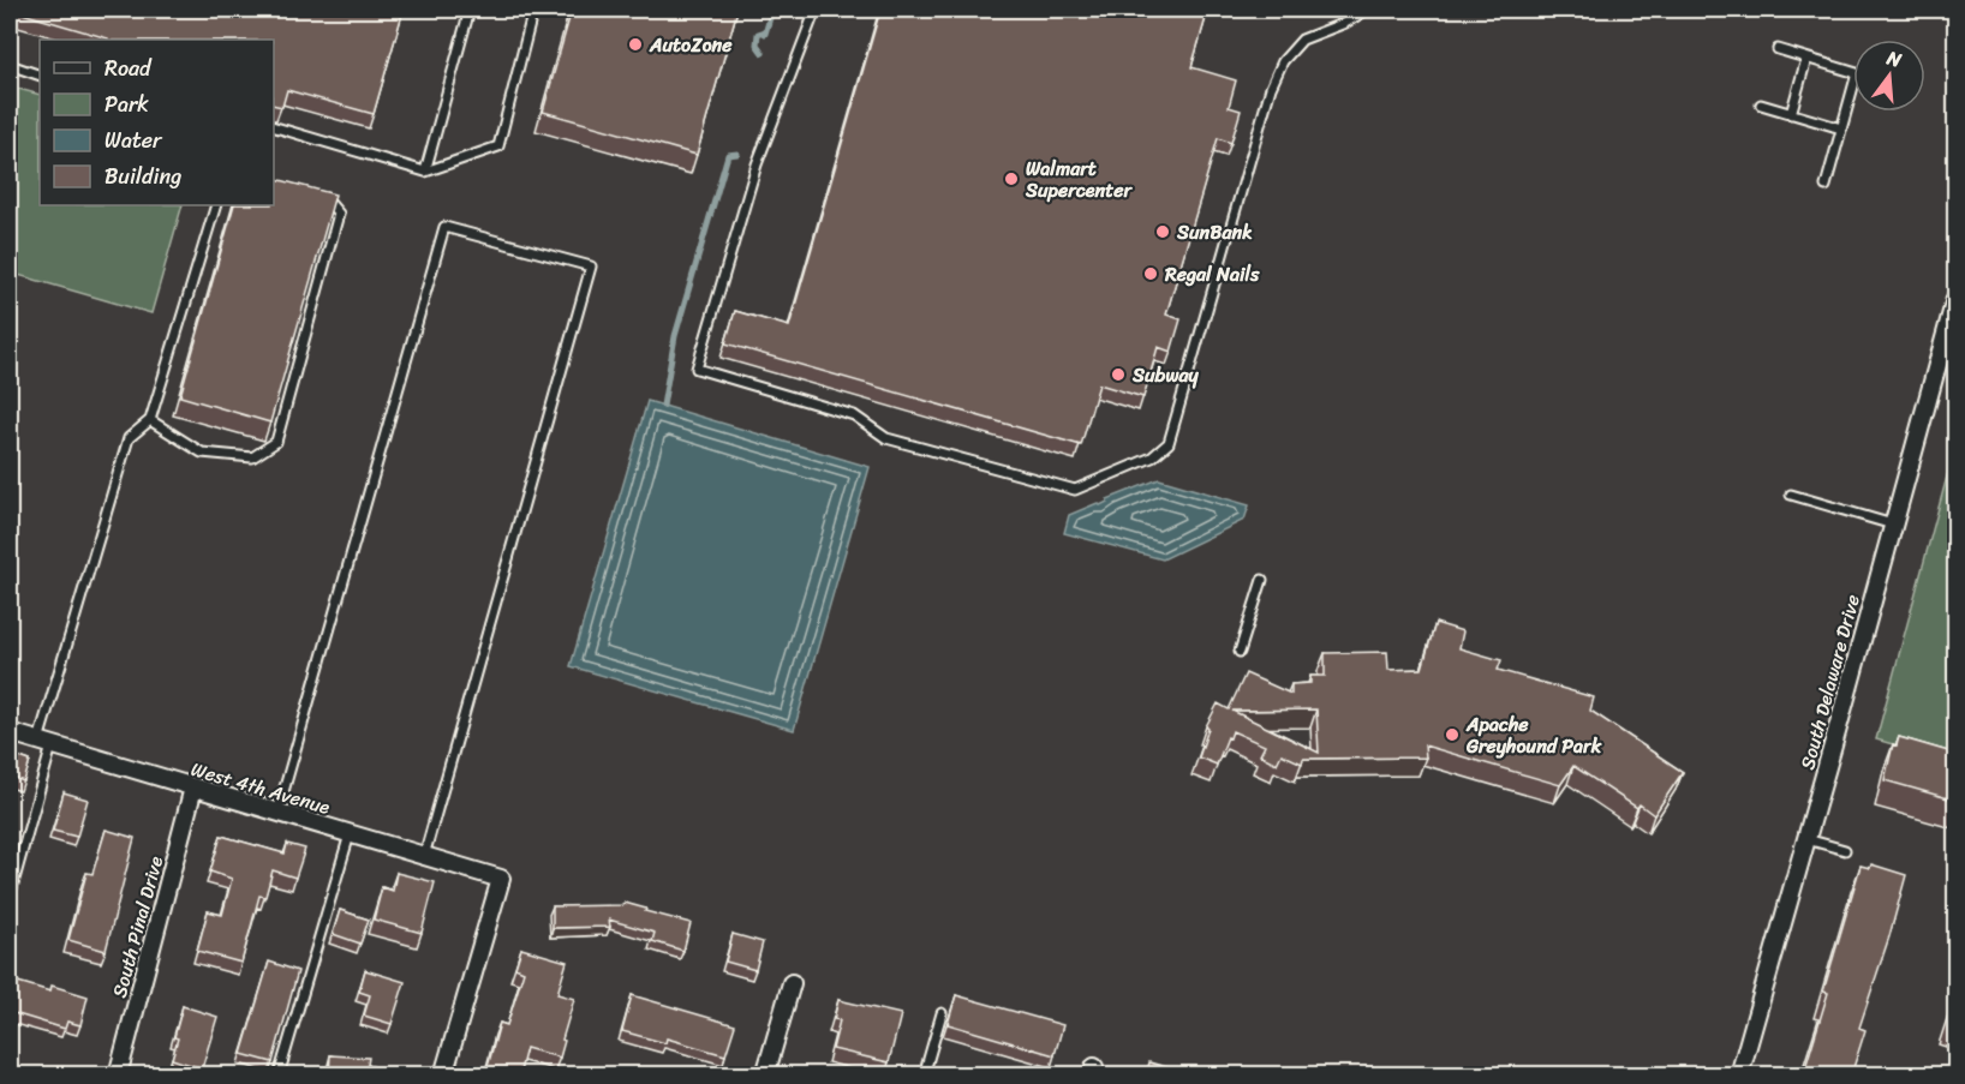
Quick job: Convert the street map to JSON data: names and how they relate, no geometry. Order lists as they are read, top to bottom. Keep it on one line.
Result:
{"streets":{"street":["South Delaware Drive","West 4th Avenue","South Pinal Drive"]},"crossings":[["West 4th Avenue","South Pinal Drive"]],"places":["AutoZone","Walmart Supercenter","SunBank","Regal Nails","Subway","Apache Greyhound Park"],"legend":["Road","Park","Water","Building"],"north":"top"}
